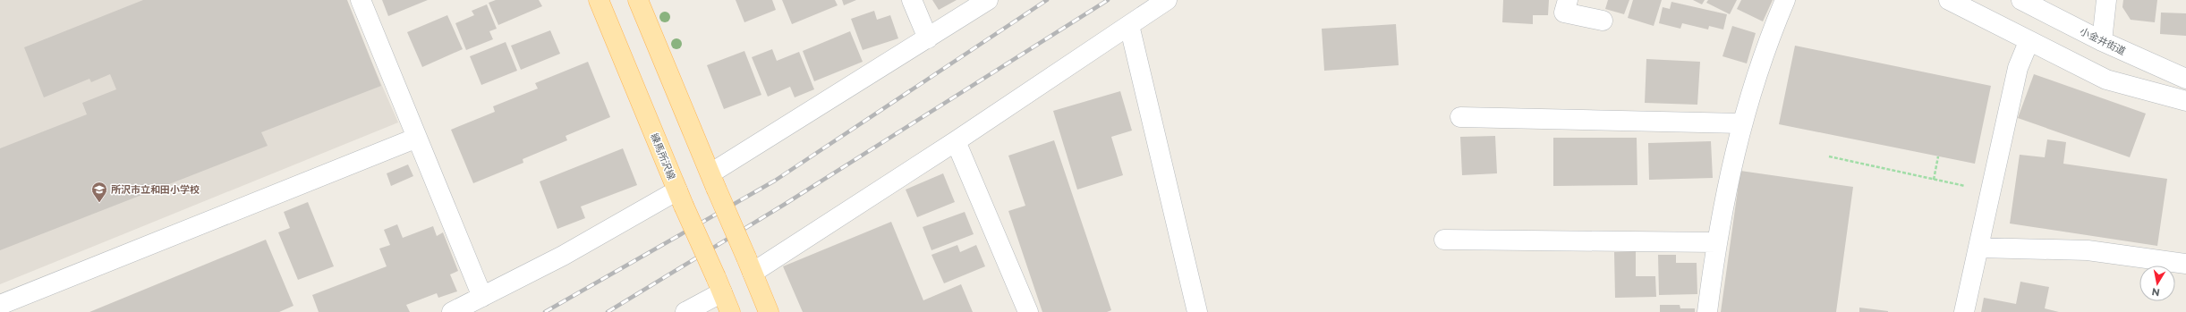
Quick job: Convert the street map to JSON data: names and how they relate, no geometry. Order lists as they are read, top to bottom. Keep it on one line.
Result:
{"streets":{"main road":["練馬所沢線"],"street":["小金井街道"]},"places":{"school or university":["所沢市立和田小学校"]},"north":"bottom"}
